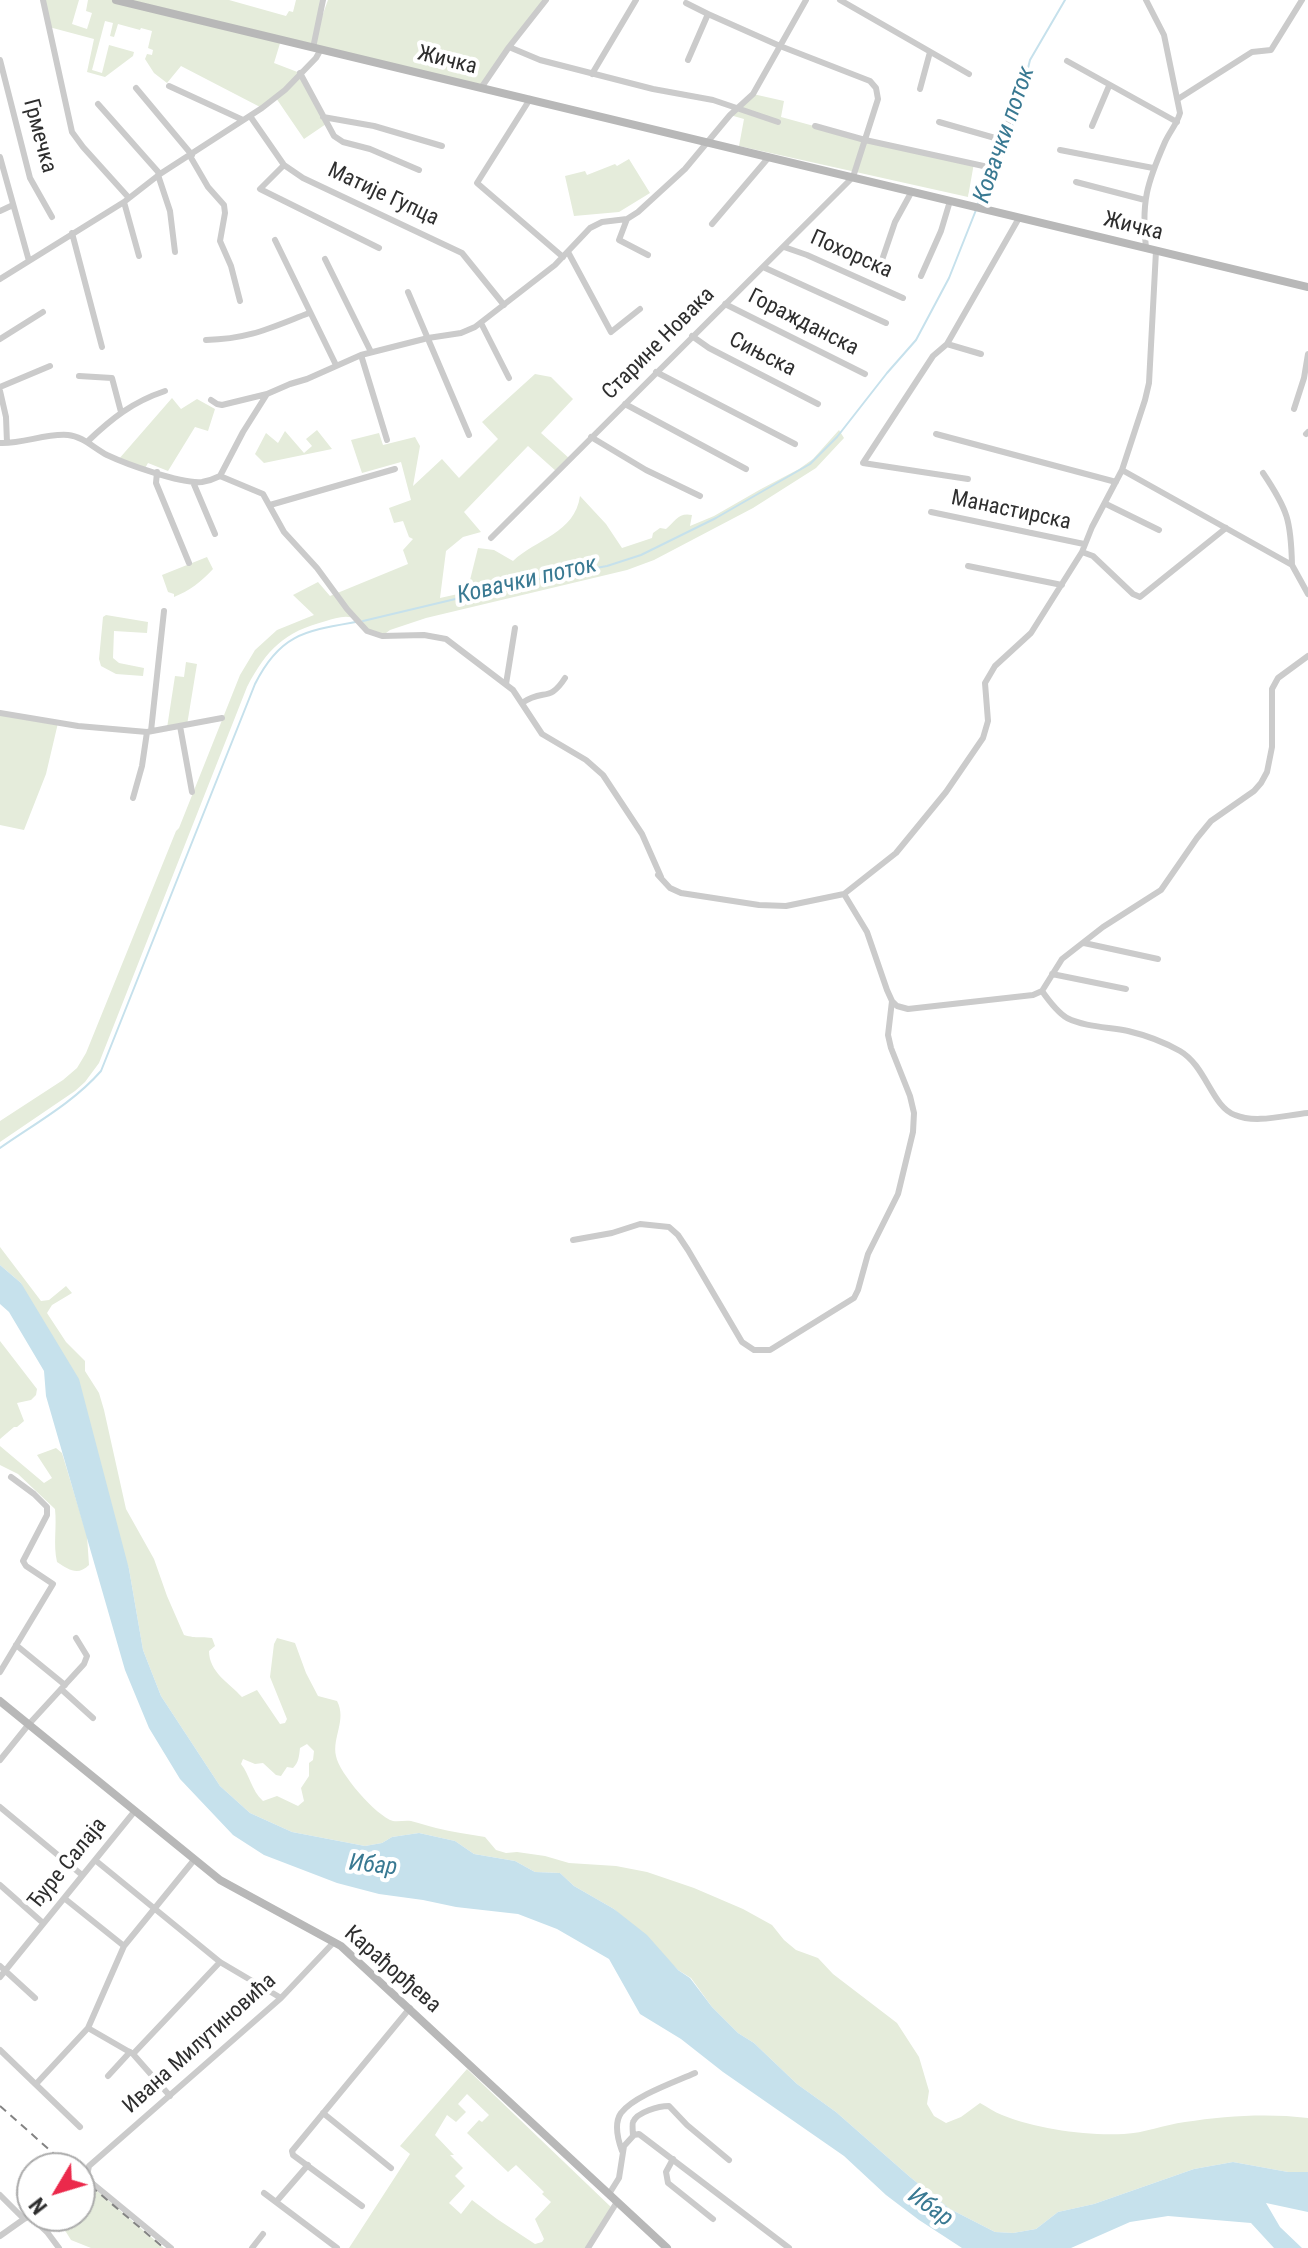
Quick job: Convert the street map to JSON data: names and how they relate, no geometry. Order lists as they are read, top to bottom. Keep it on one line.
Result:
{"streets":{"main road":["Жичка","Карађорђева"],"street":["Грмечка","Матије Гупца","Похорска","Горажданска","Старине Новака","Сињска","Манастирска","Ђуре Салаја","Ивана Милутиновића"]},"crossings":[["Жичка","Старине Новака"],["Похорска","Старине Новака"],["Горажданска","Старине Новака"],["Старине Новака","Сињска"],["Ђуре Салаја","Карађорђева"],["Карађорђева","Ивана Милутиновића"]],"water":["Ковачки поток","Ибар"],"north":"bottom left"}
